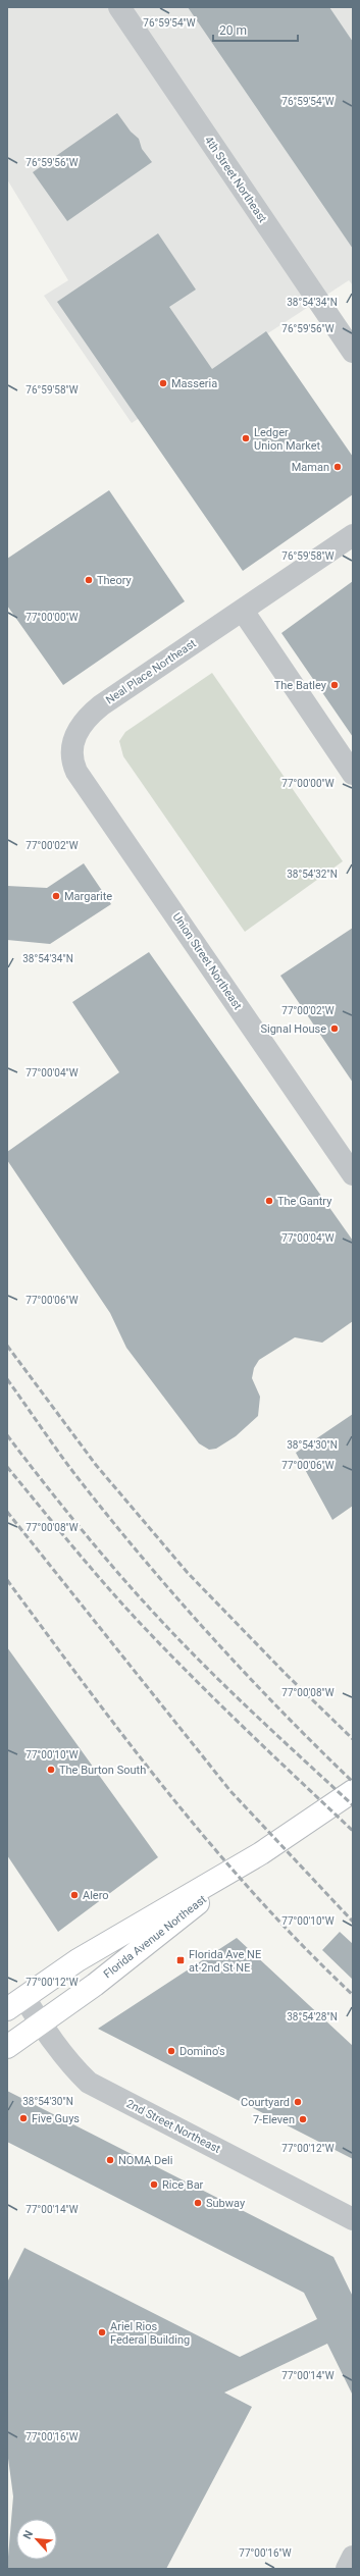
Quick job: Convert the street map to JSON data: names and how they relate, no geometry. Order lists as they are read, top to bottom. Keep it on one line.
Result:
{"streets":{"main road":["Florida Avenue Northeast"],"street":["4th Street Northeast","Neal Place Northeast","Union Street Northeast","2nd Street Northeast"]},"crossings":[["Neal Place Northeast","Union Street Northeast"],["Florida Avenue Northeast","2nd Street Northeast"]],"places":{"other":["Masseria","Ledger Union Market","Maman","Theory","The Batley","Margarite","Signal House","The Gantry","The Burton South","Alero","Domino's","Courtyard","Five Guys","7-Eleven","NOMA Deli","Rice Bar","Subway","Ariel Rios Federal Building"],"transit":["Florida Ave NE at 2nd St NE"]},"scale_bar":"20 m","north":"top left","coordinates":["76°59'54\"W","76°59'56\"W","38°54'34\"N","76°59'58\"W","77°00'00\"W","77°00'02\"W","38°54'32\"N","77°00'04\"W","77°00'06\"W","38°54'30\"N","77°00'08\"W","77°00'10\"W","77°00'12\"W","38°54'28\"N","77°00'14\"W","77°00'16\"W"]}
